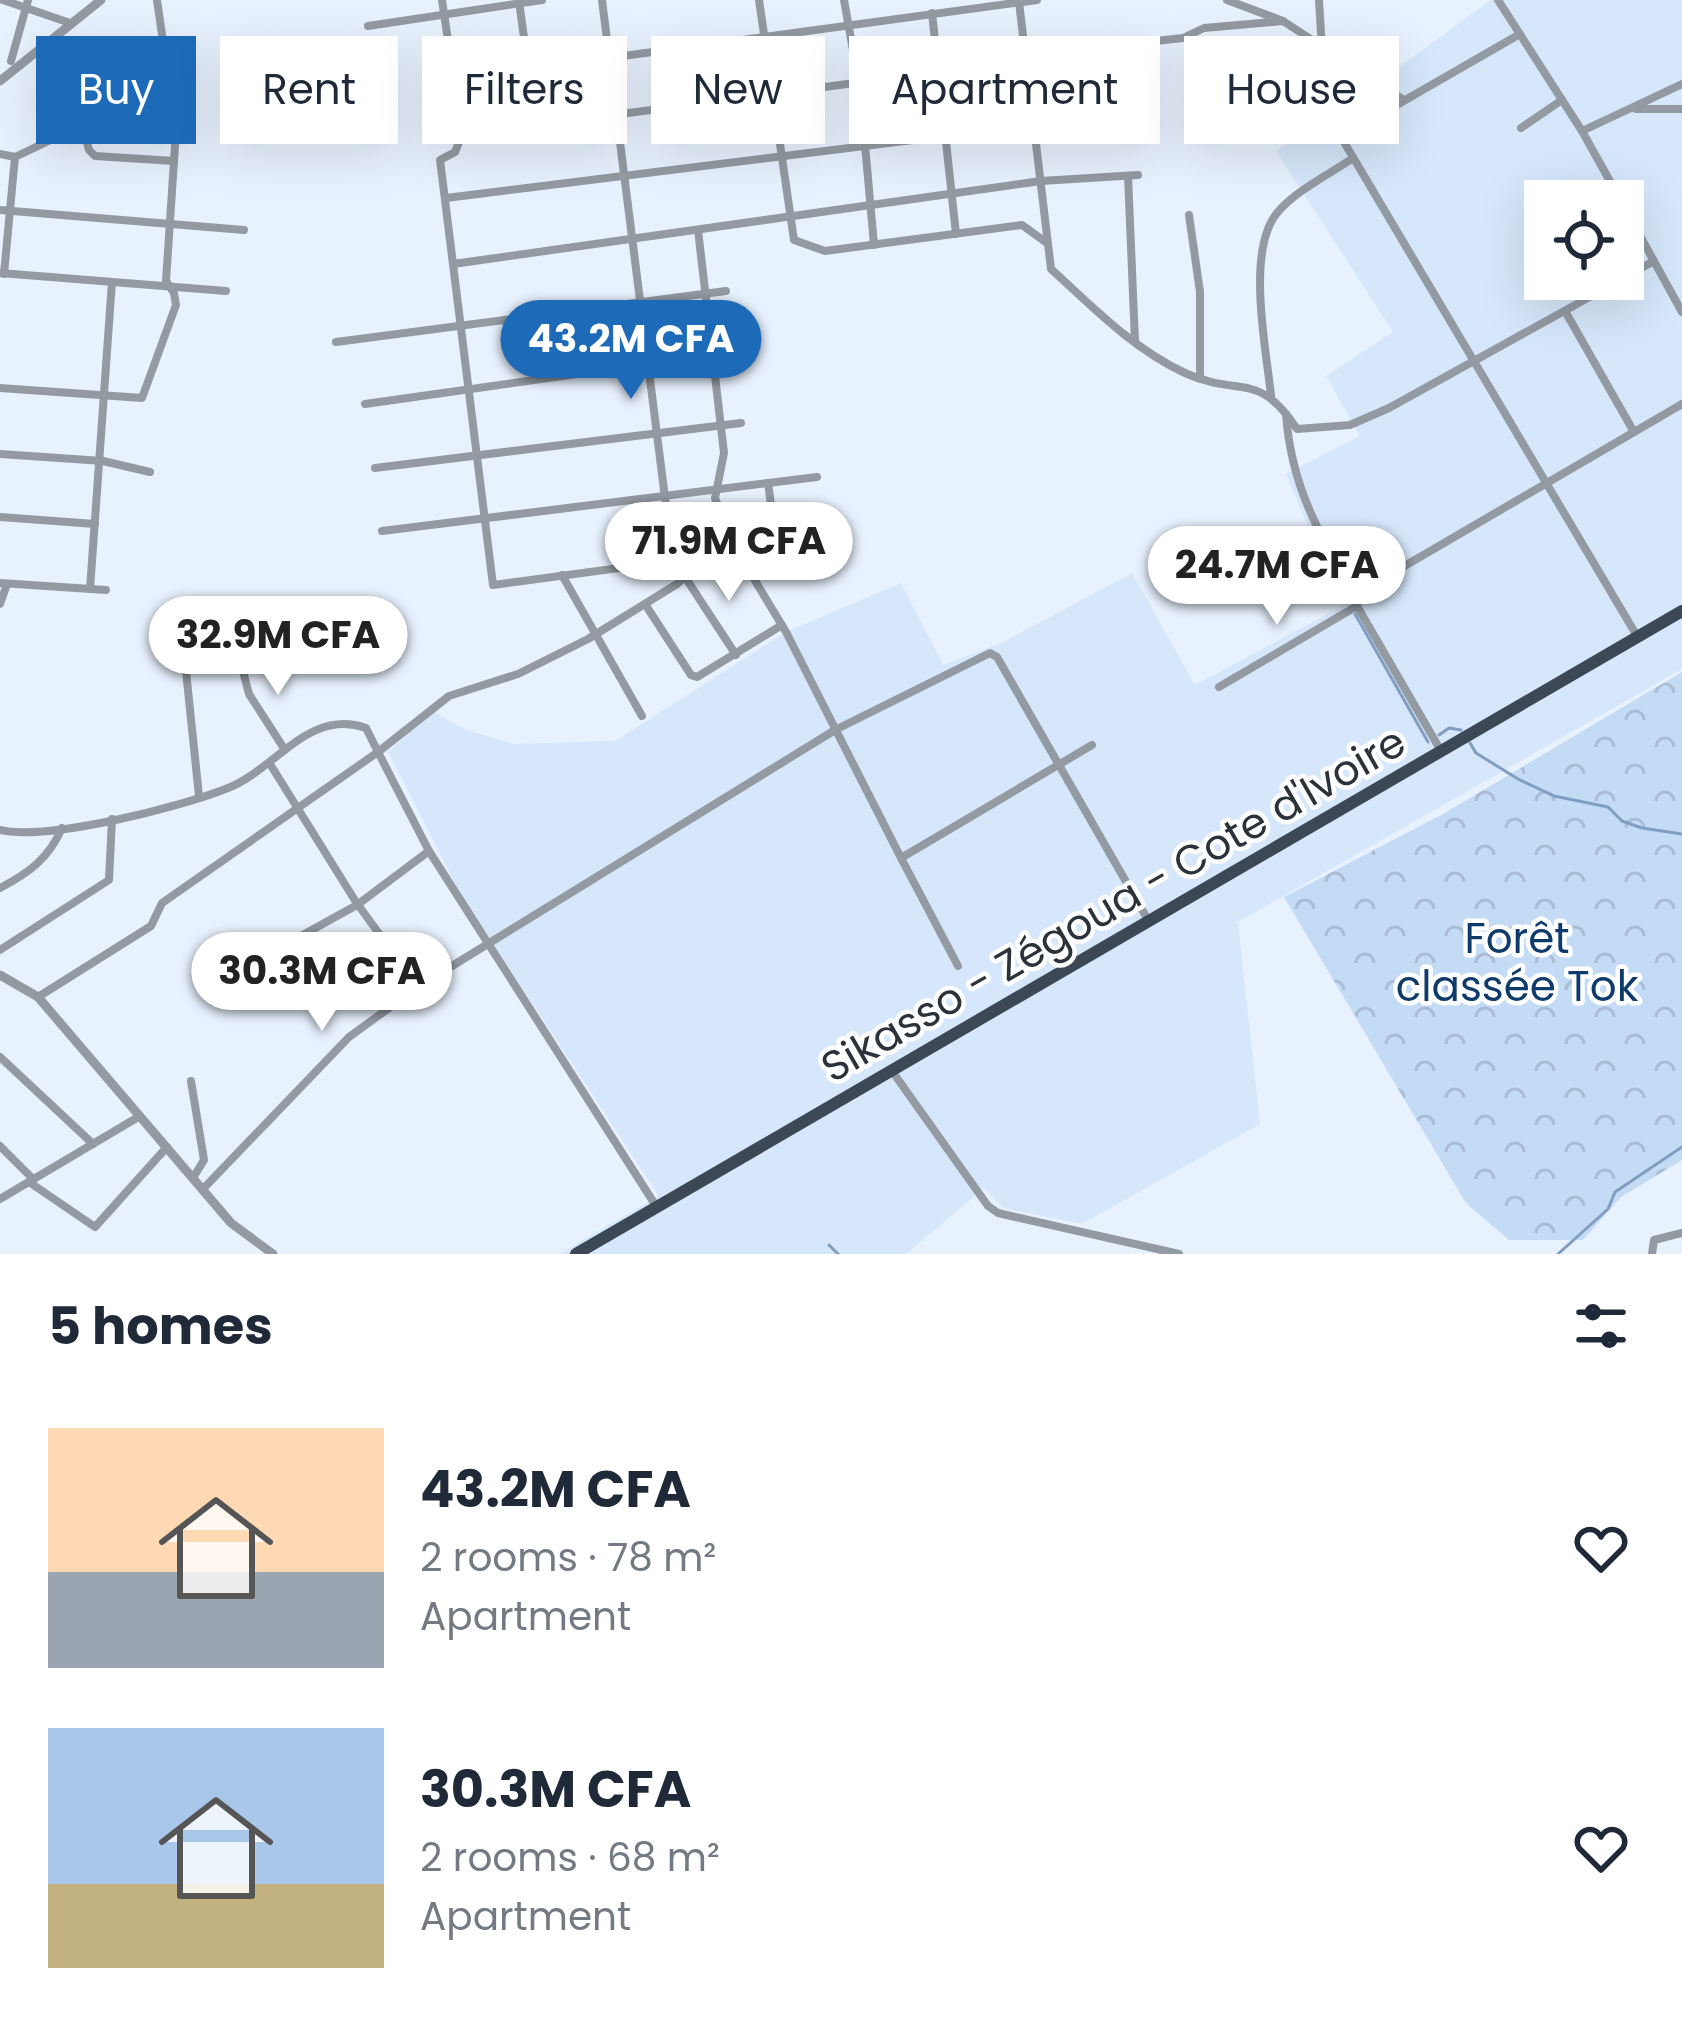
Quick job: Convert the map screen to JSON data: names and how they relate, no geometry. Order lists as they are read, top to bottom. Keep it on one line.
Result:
{"streets":{"highway":["Sikasso - Zégoua - Cote d'Ivoire"]},"parks":["Forêt classée Tok"],"page":{"chip":["Buy","Rent","Filters","New","Apartment","House"],"price":["43.2M CFA","71.9M CFA","24.7M CFA","32.9M CFA","30.3M CFA"],"heading":"5 homes","list":[{"name":"43.2M CFA","note":"2 rooms · 78 m² · Apartment"},{"name":"30.3M CFA","note":"2 rooms · 68 m² · Apartment"}]}}
